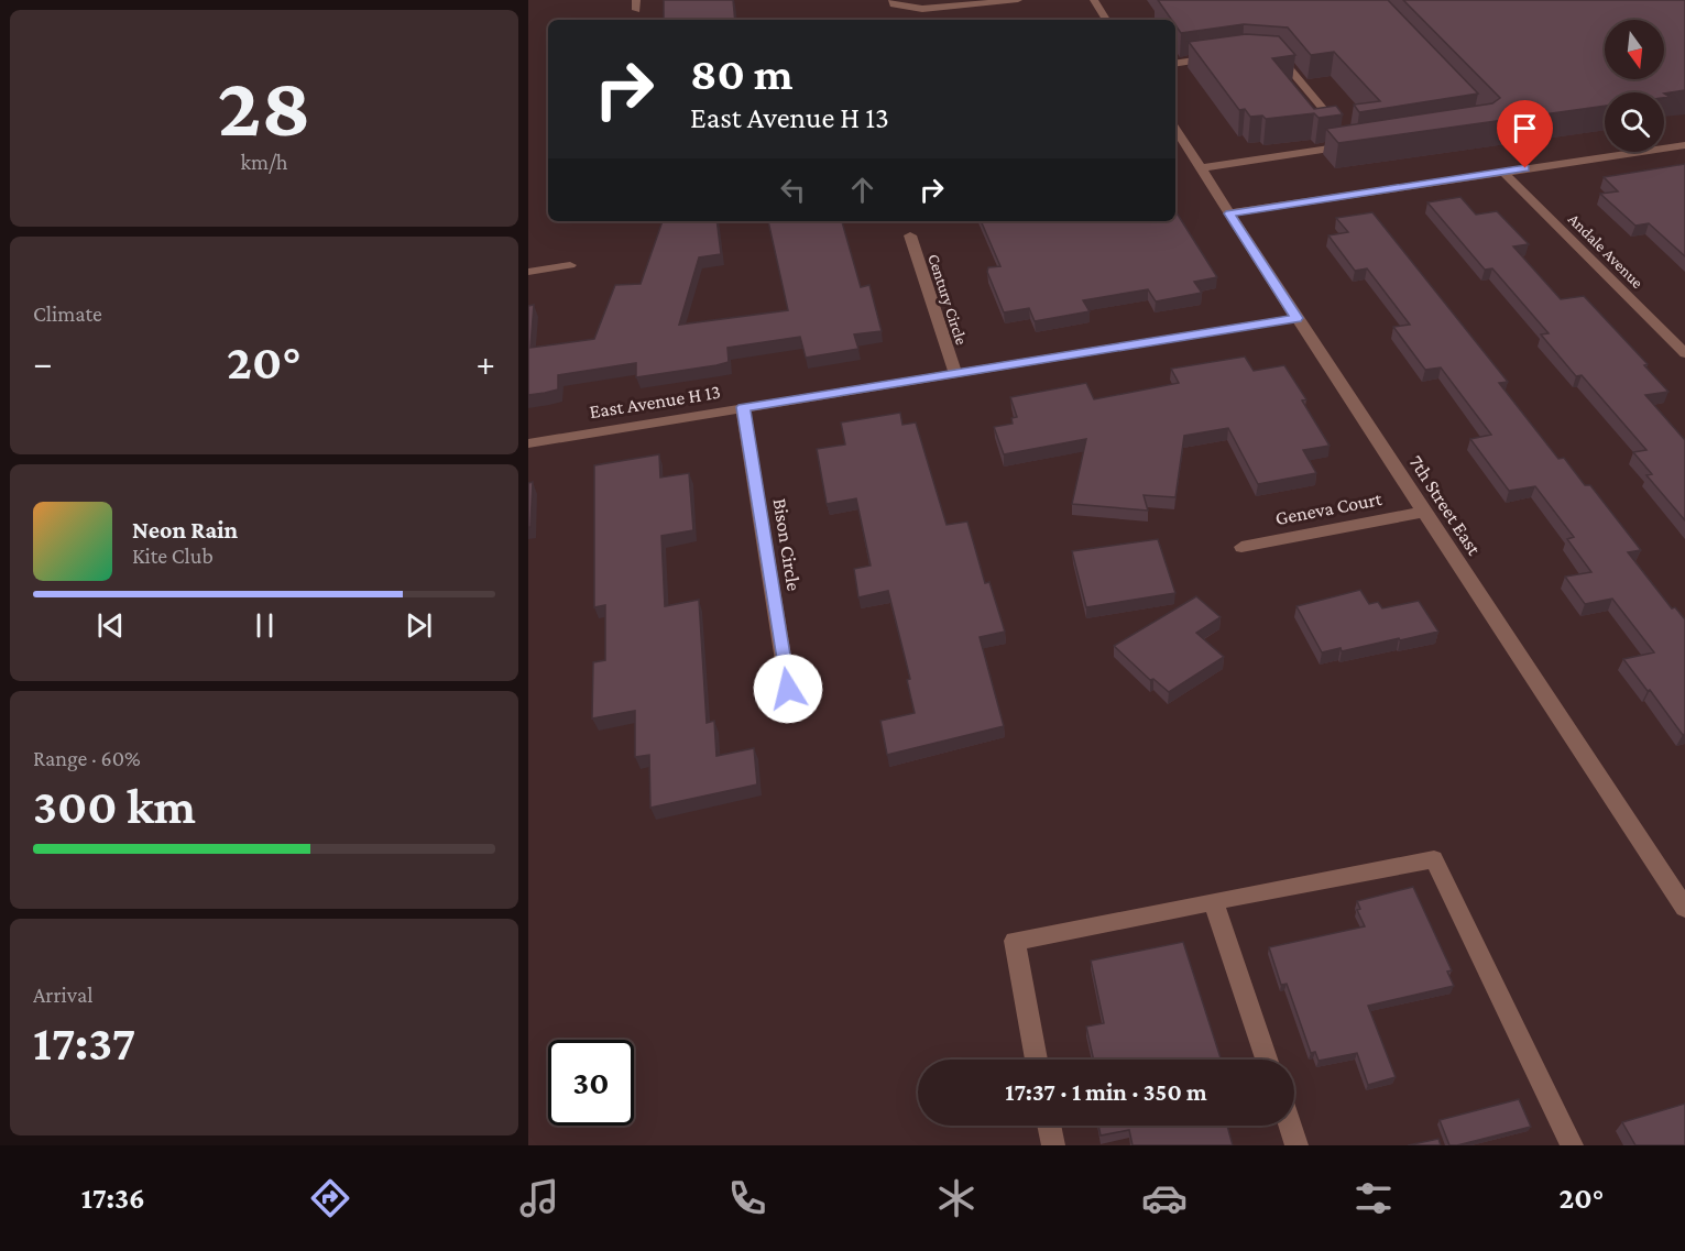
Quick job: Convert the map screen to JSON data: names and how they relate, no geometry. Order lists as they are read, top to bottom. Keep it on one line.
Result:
{"streets":{"street":["Andale Avenue","Century Circle","East Avenue H 13","7th Street East","Geneva Court","Bison Circle"]},"crossings":[["Century Circle","East Avenue H 13"],["East Avenue H 13","7th Street East"],["East Avenue H 13","Bison Circle"],["7th Street East","Geneva Court"]],"north":"bottom","page":{"tile":[["28","km/h"],"Climate",["Range · 60%","300 km"],["Arrival","17:37"]],"turn":["80 m","East Avenue H 13"],"heat":["−","20°","+"],"song":["Neon Rain","Kite Club"],"limit":"30","trip":"17:37 · 1 min · 350 m","tabs":["17:36","20°"]}}
